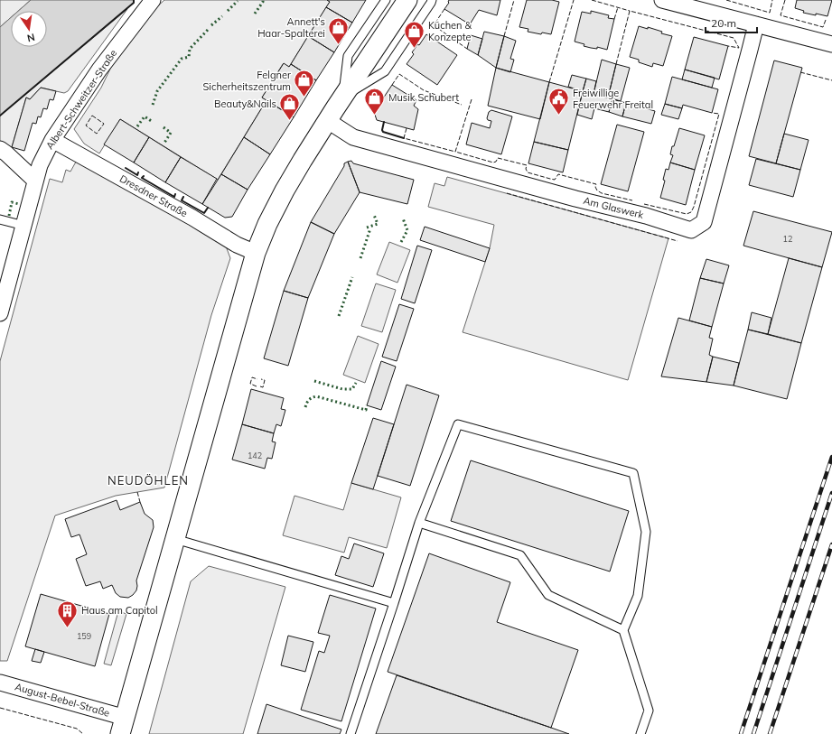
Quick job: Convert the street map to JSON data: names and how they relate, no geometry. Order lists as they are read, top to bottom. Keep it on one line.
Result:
{"streets":{"street":["Albert-Schweitzer-Straße","Dresdner Straße","Am Glaswerk","August-Bebel-Straße"]},"crossings":[["Albert-Schweitzer-Straße","Dresdner Straße"]],"districts":["NEUDÖHLEN"],"places":{"shop":["Annett's Haar-Spalterei","Küchen & Konzepte","Felgner Sicherheitszentrum","Musik Schubert","Beauty&Nails"],"public building":["Freiwillige Feuerwehr Freital"],"building":["Haus am Capitol"]},"house_numbers":["12","142","159"],"scale_bar":"20 m","north":"bottom"}
